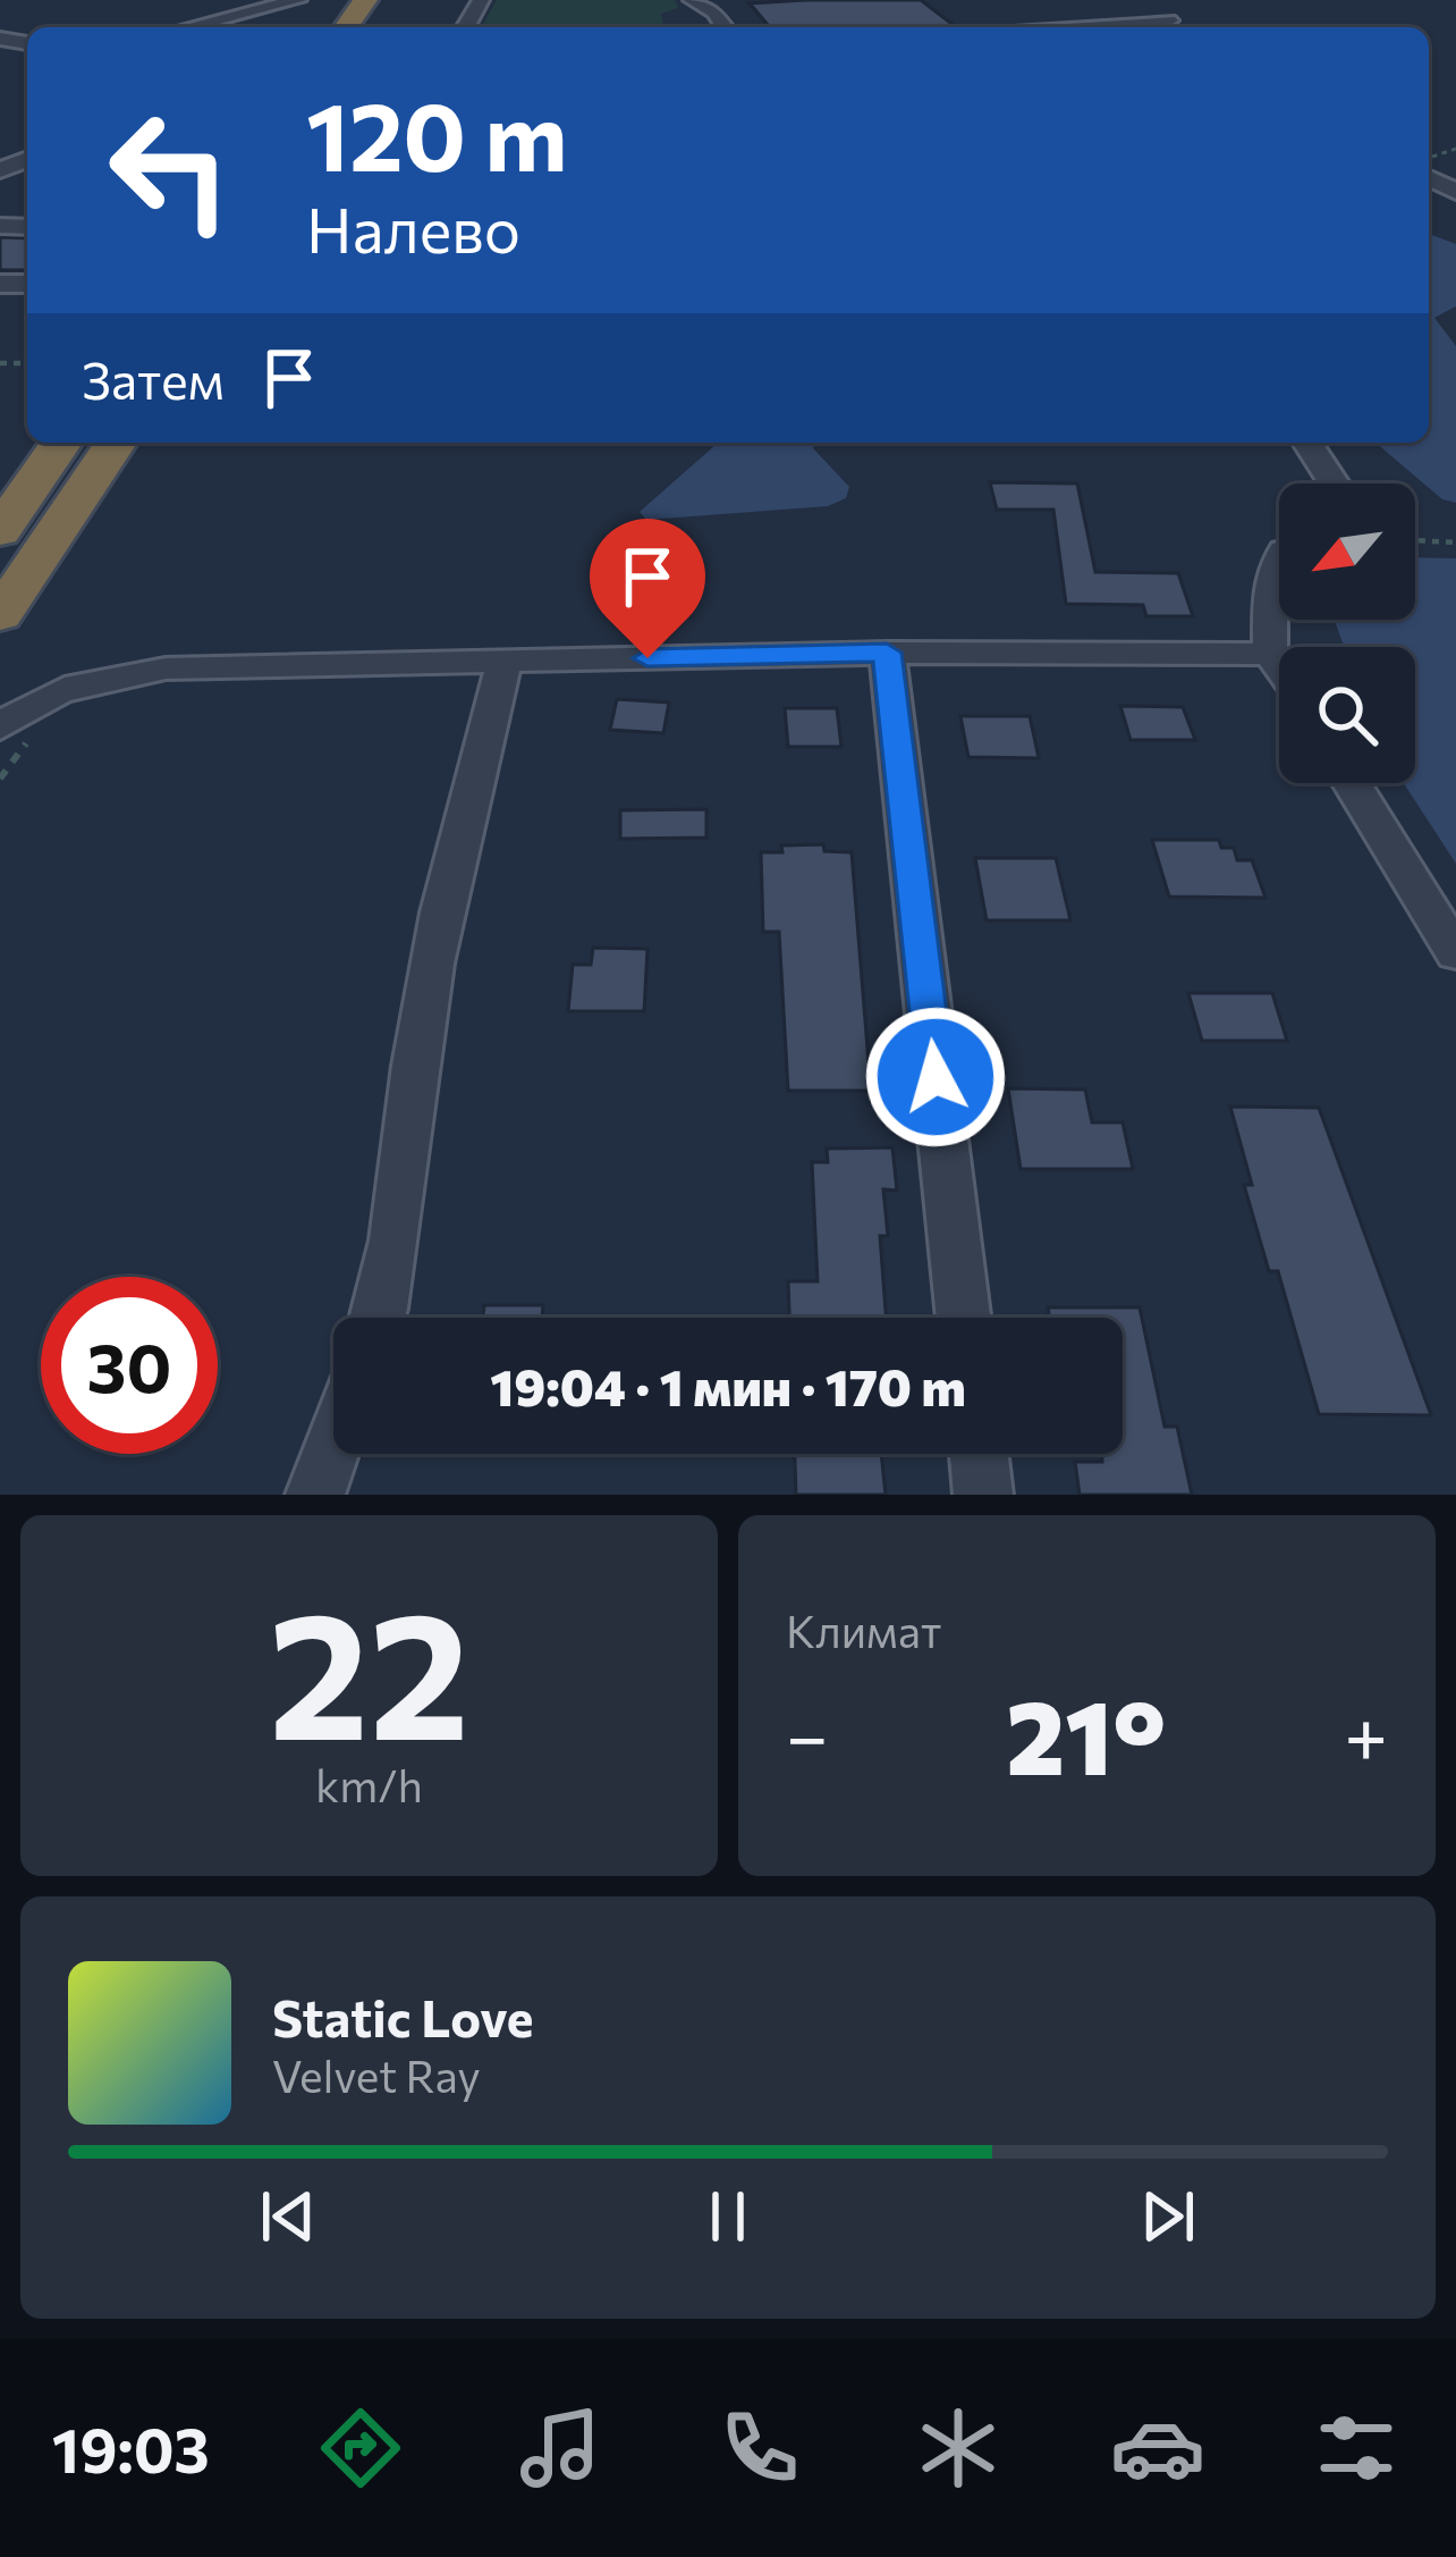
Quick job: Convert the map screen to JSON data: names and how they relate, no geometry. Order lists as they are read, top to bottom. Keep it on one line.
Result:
{"north":"bottom left","page":{"turn":["120 m","Налево"],"then":"Затем","limit":"30","trip":"19:04 · 1 мин · 170 m","tile":[["22","km/h"],"Климат"],"heat":["−","21°","+"],"song":["Static Love","Velvet Ray"],"tabs":"19:03"}}
